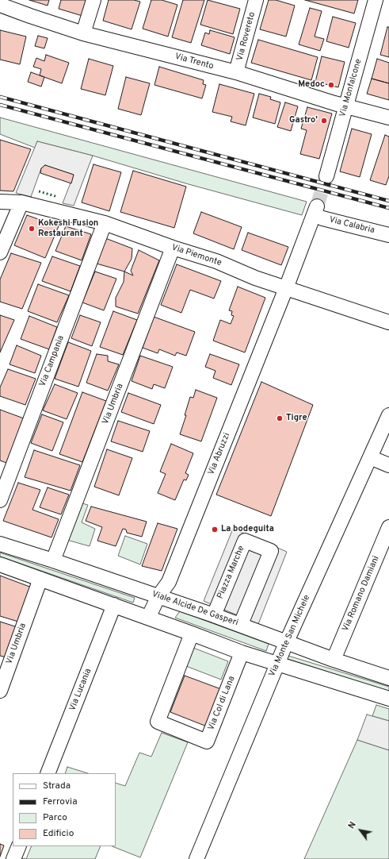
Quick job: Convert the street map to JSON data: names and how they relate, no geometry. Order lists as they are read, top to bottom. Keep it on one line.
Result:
{"streets":{"street":["Via Rovereto","Via Trento","Via Monfalcone","Via Calabria","Via Piemonte","Via Campania","Via Umbria","Via Abruzzi","Piazza Marche","Via Romano Damiani","Viale Alcide De Gasperi","Via Monte San Michele","Via Lucania","Via Col di Lana"]},"crossings":[["Via Rovereto","Via Trento"],["Via Trento","Via Monfalcone"],["Via Calabria","Via Piemonte"],["Via Calabria","Via Abruzzi"],["Via Piemonte","Via Campania"],["Via Piemonte","Via Umbria"],["Via Piemonte","Via Abruzzi"],["Via Umbria","Viale Alcide De Gasperi"],["Via Abruzzi","Viale Alcide De Gasperi"],["Piazza Marche","Viale Alcide De Gasperi"],["Via Romano Damiani","Viale Alcide De Gasperi"],["Viale Alcide De Gasperi","Via Monte San Michele"]],"places":["Medoc","Gastro'","Kokeshi Fusion Restaurant","Tigre","La bodeguita"],"legend":["Strada","Ferrovia","Parco","Edificio"],"north":"top left"}
